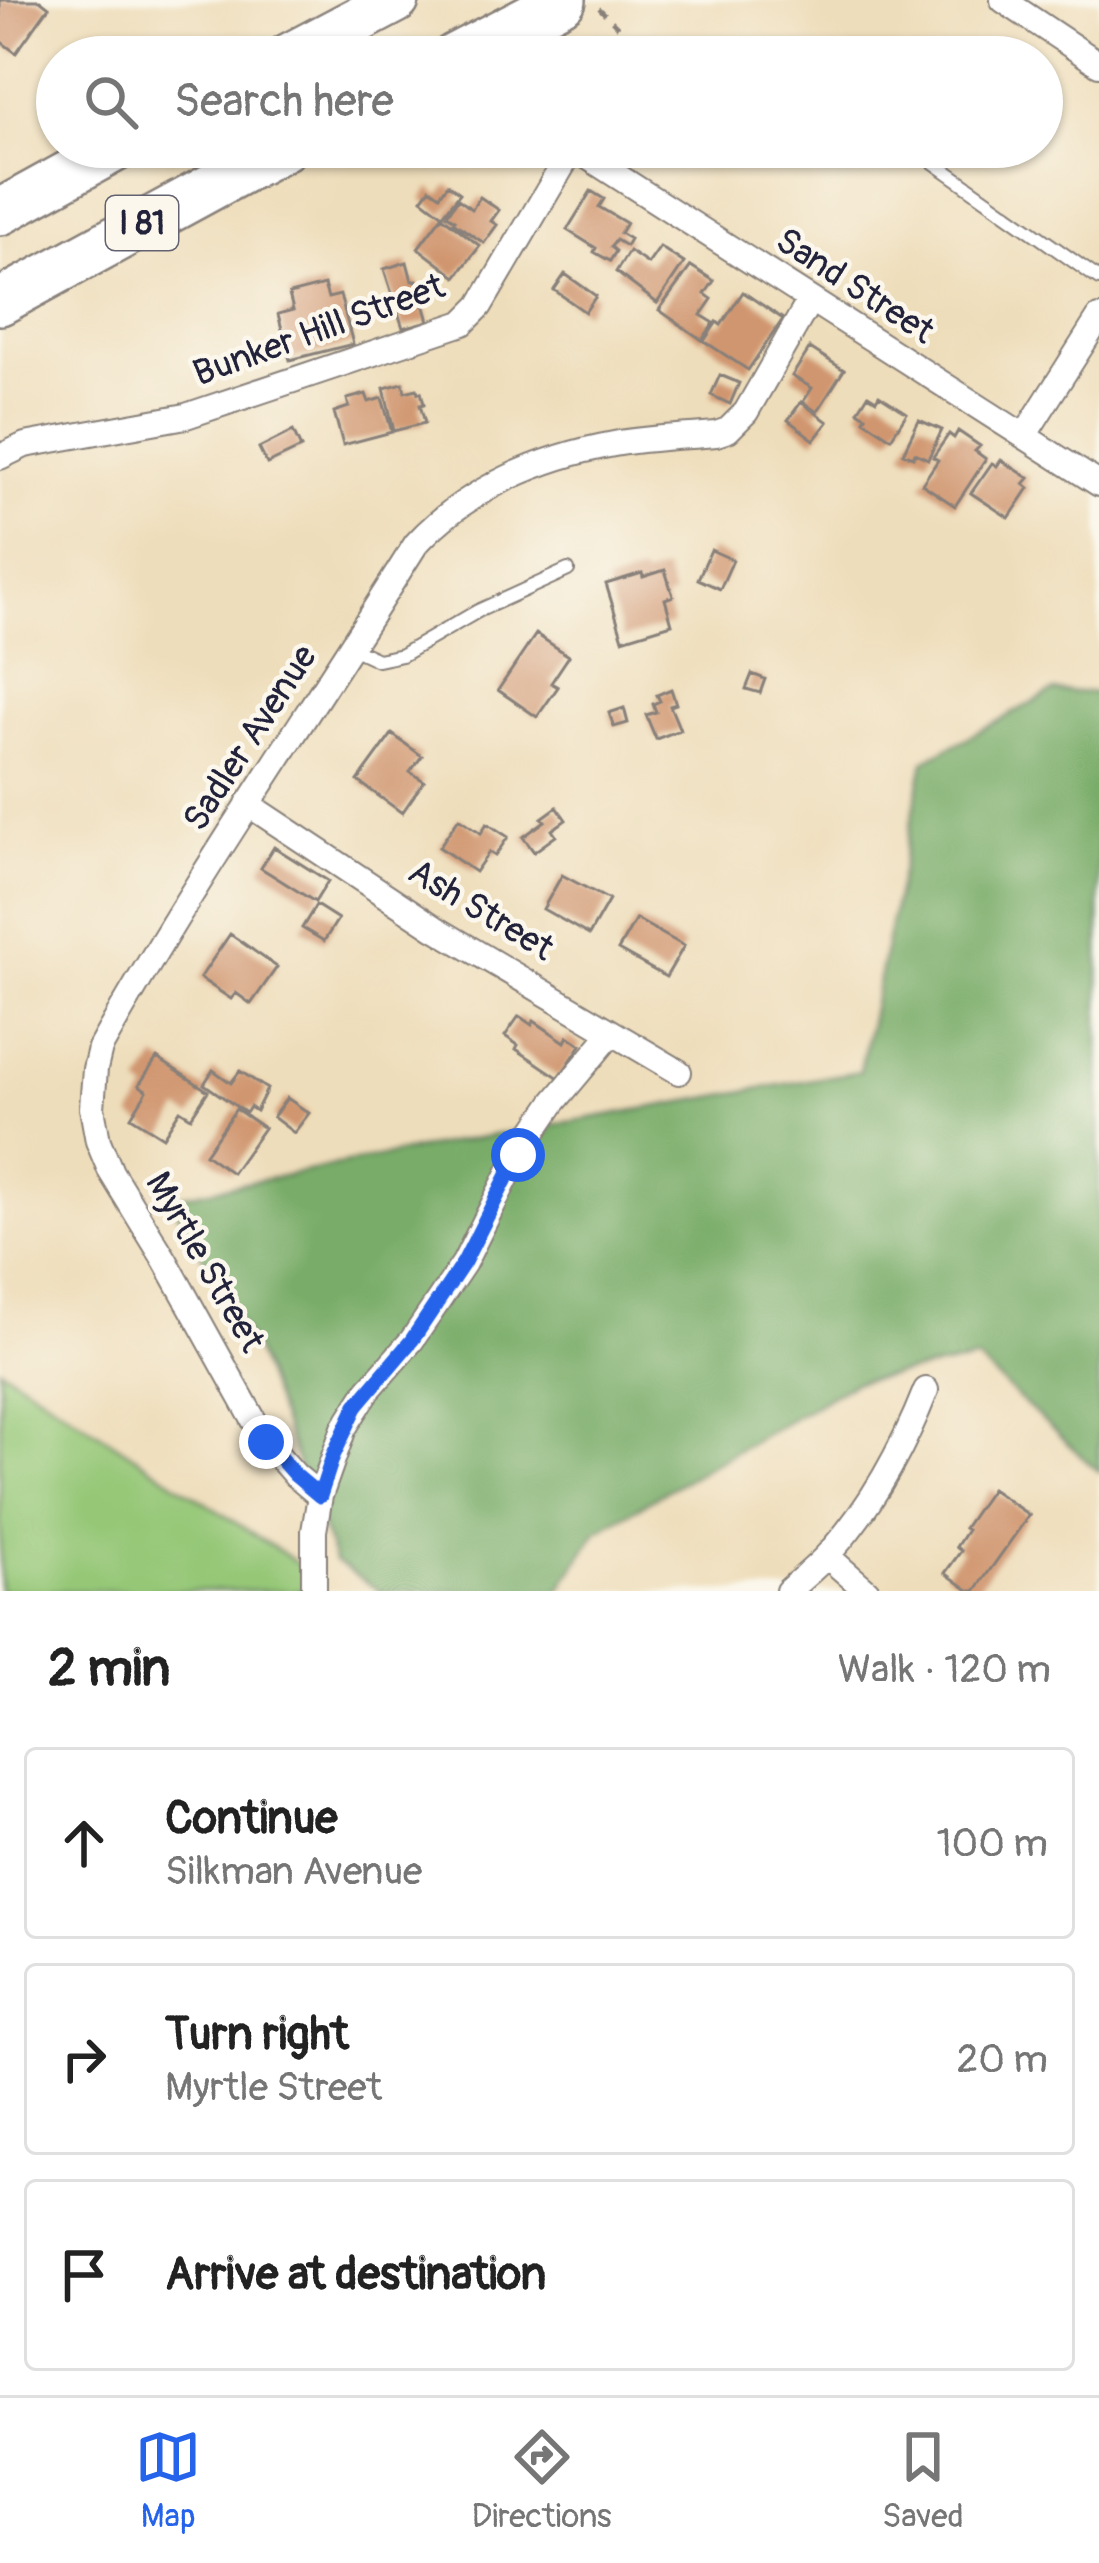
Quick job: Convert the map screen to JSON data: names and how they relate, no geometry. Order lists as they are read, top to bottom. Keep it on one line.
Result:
{"streets":{"highway":["I 81"],"street":["Sand Street","Bunker Hill Street","Sadler Avenue","Ash Street","Myrtle Street"]},"crossings":[["Sand Street","Sadler Avenue"],["Sadler Avenue","Ash Street"],["Sadler Avenue","Myrtle Street"]],"page":{"search":"Search here","heading":["2 min","Walk · 120 m"],"list":[["Continue","Silkman Avenue","100 m"],["Turn right","Myrtle Street","20 m"],"Arrive at destination"],"nav":["Map","Directions","Saved"]}}
